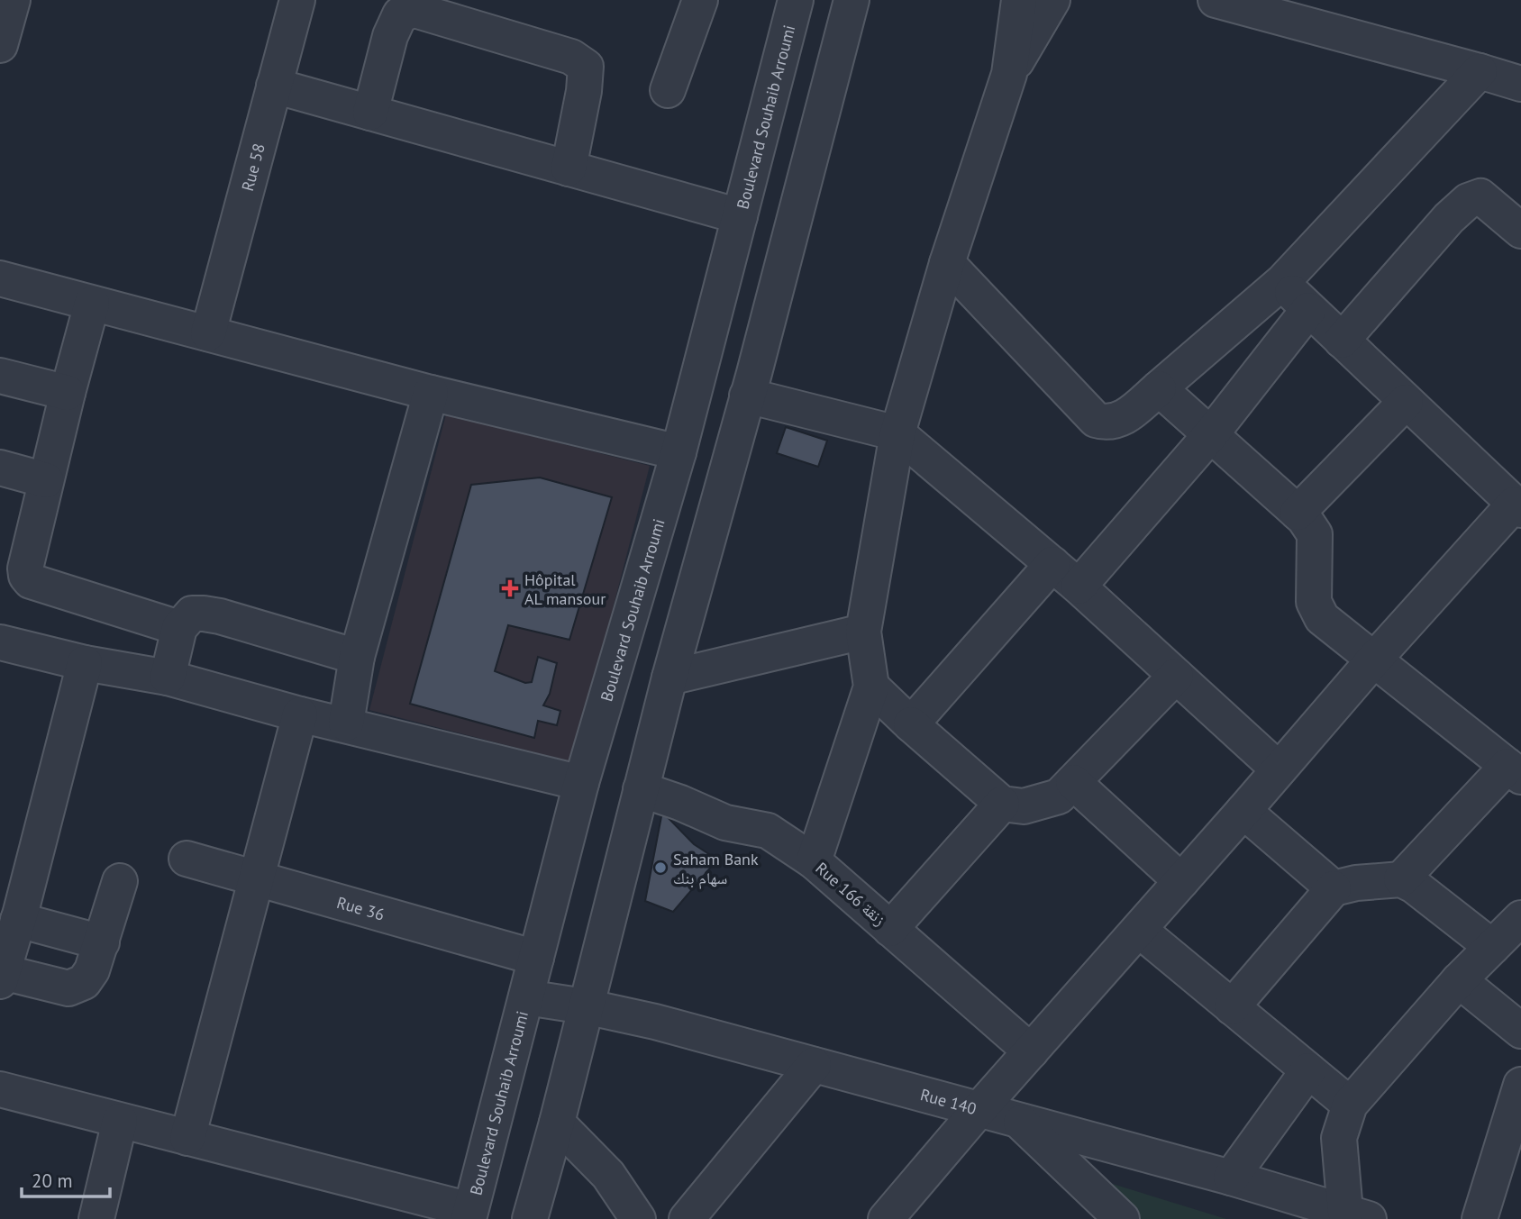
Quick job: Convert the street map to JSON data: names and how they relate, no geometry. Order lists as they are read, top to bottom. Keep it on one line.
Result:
{"streets":{"street":["Boulevard Souhaib Arroumi","Rue 58","Rue 166 زنقة","Rue 36","Rue 140"]},"crossings":[["Boulevard Souhaib Arroumi","Rue 36"],["Boulevard Souhaib Arroumi","Rue 140"]],"places":{"health":["Hôpital AL mansour"],"other":["Saham Bank سهام بنك"]},"scale_bar":"20 m"}
